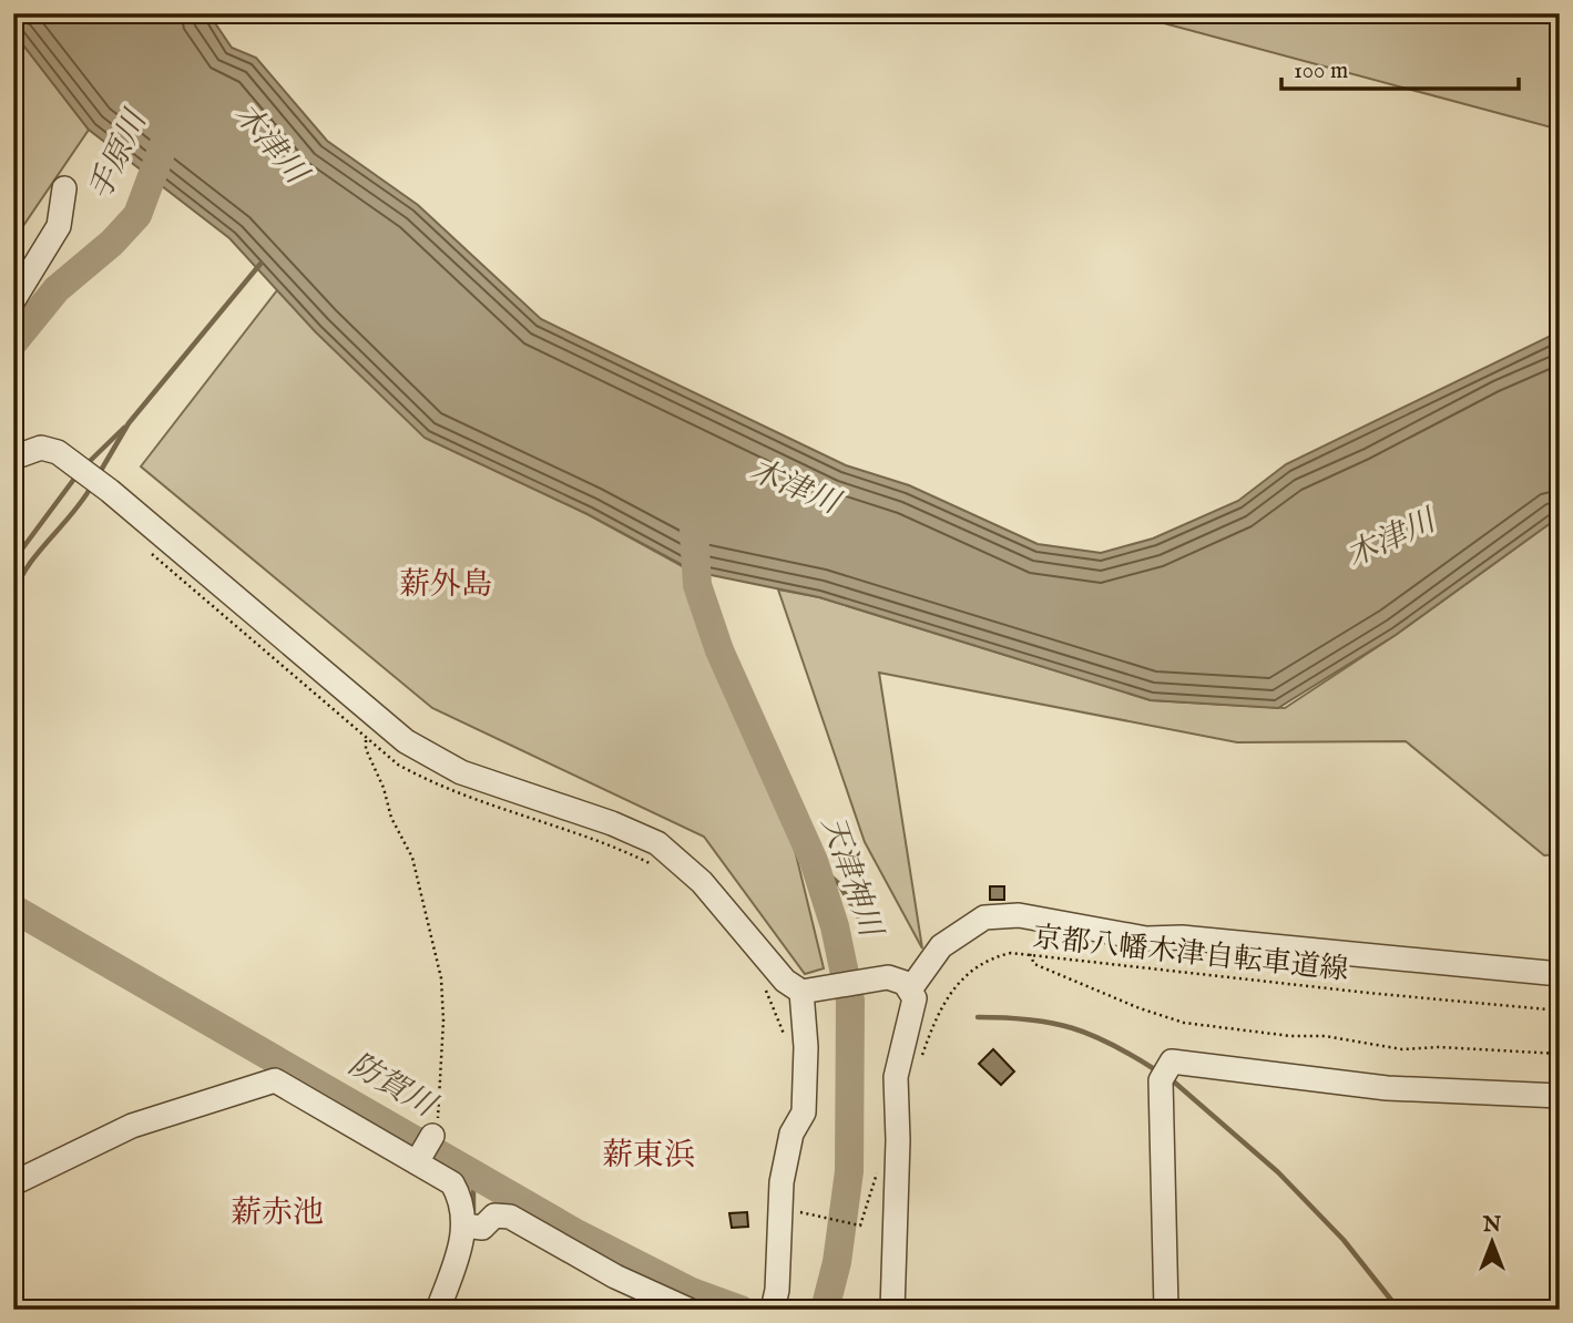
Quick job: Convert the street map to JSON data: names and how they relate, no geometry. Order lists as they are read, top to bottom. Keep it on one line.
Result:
{"streets":{"path":["京都八幡木津自転車道線"]},"districts":["薪外島","薪東浜","薪赤池"],"water":["木津川","手原川","天津神川","防賀川"],"scale_bar":"100 m","north":"top"}
